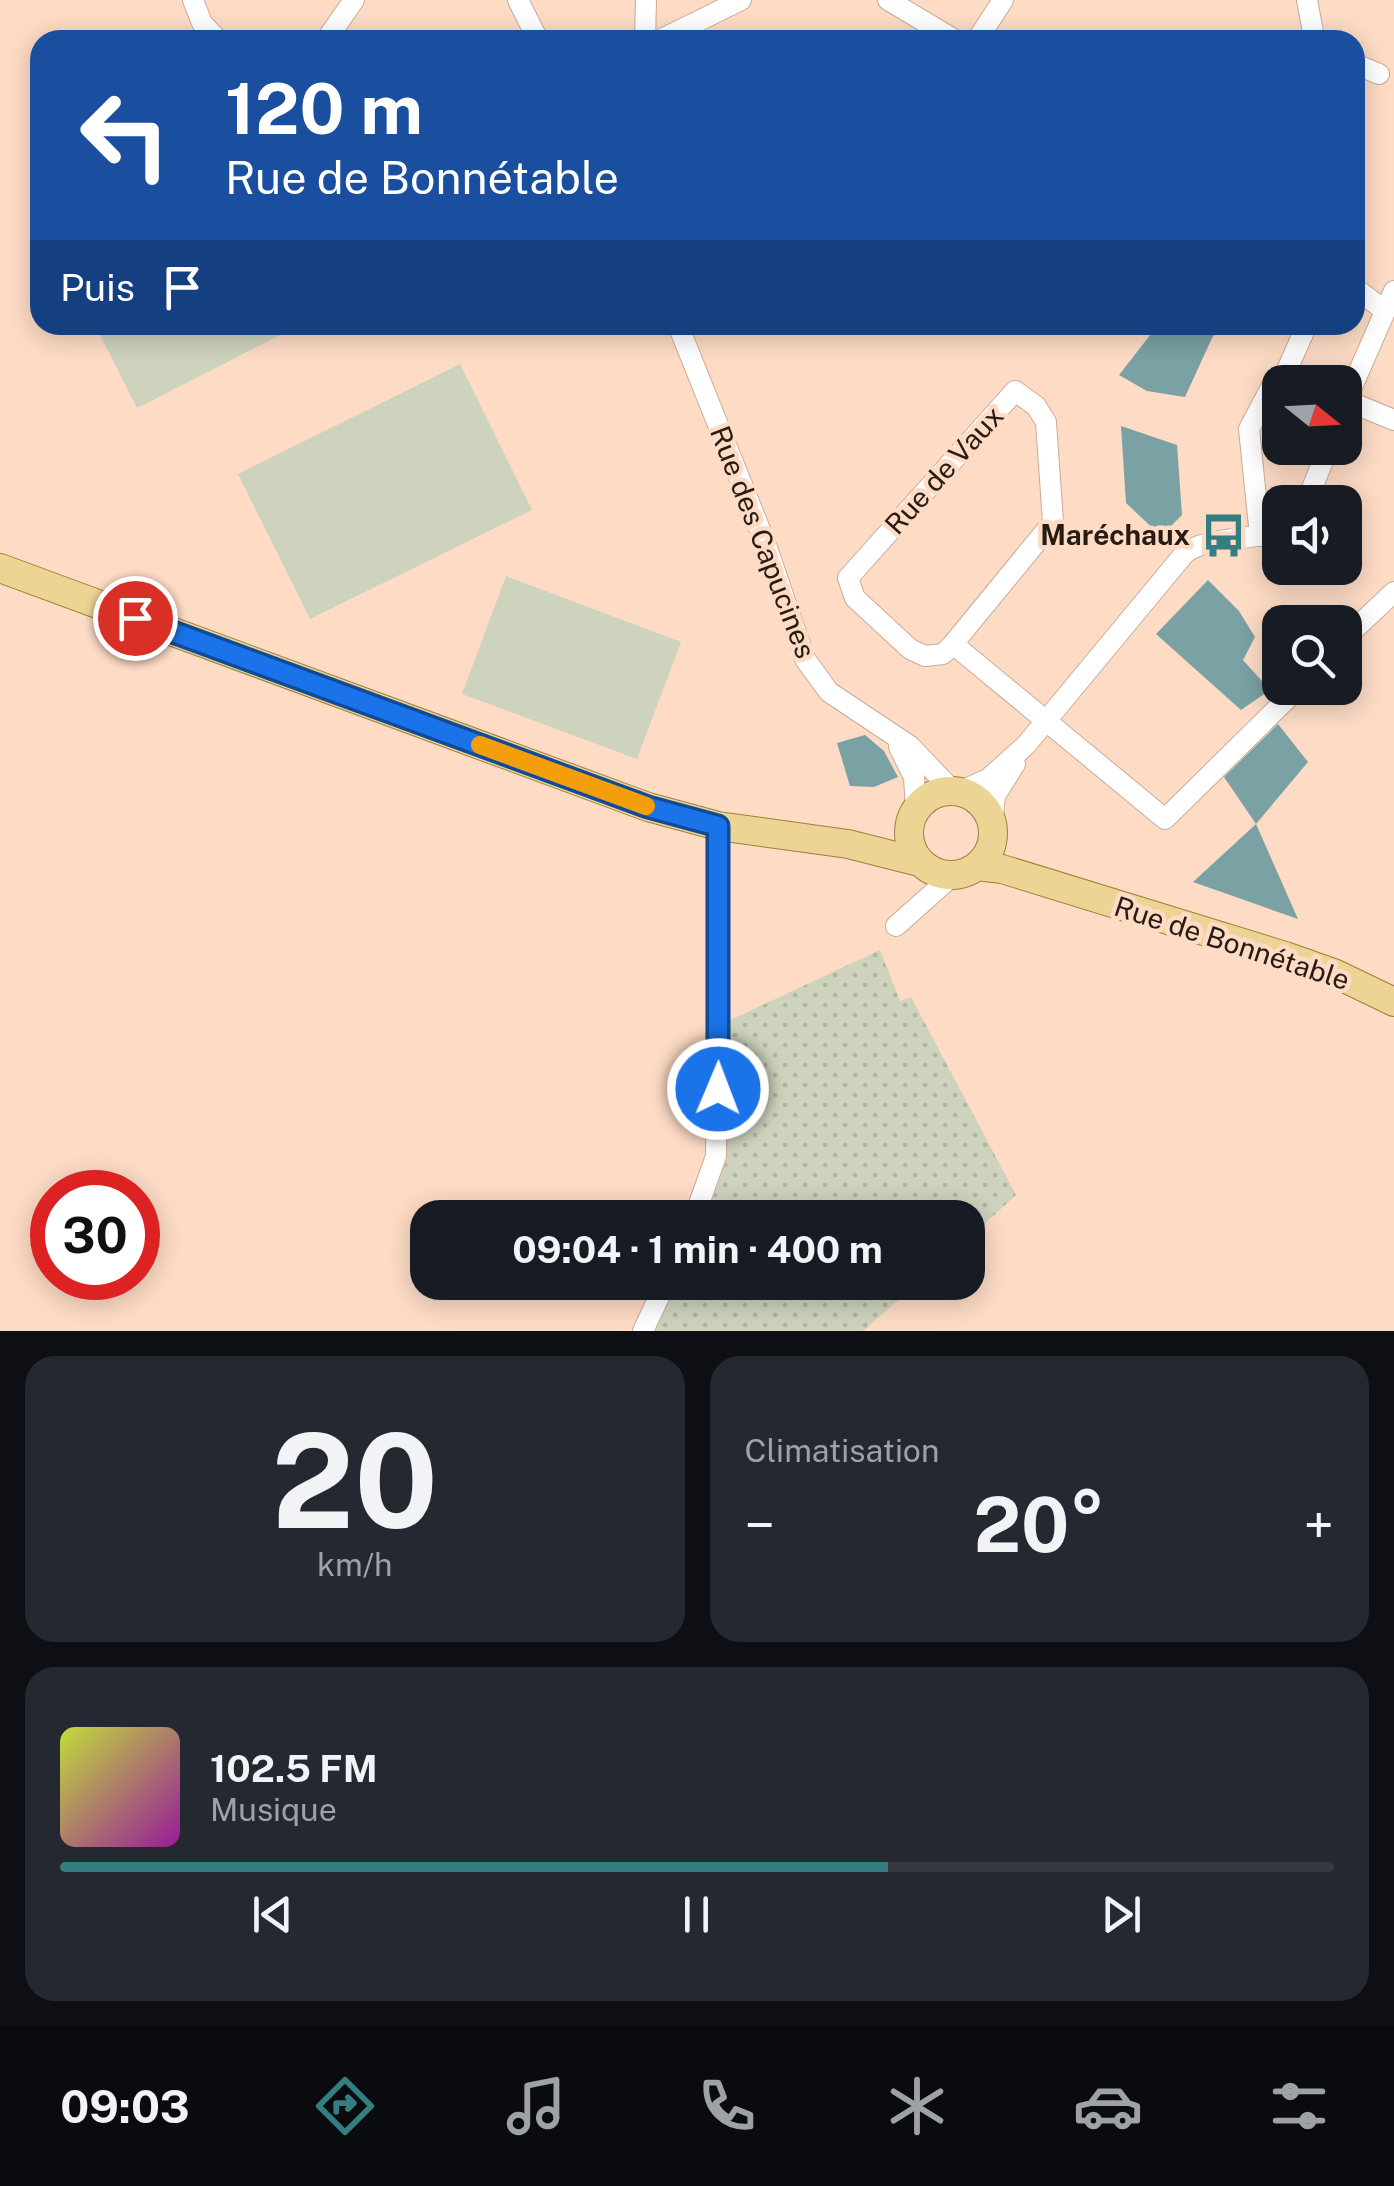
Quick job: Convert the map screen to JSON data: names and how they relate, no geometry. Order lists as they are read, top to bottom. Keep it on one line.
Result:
{"streets":{"main road":["Rue de Bonnétable"],"street":["Rue de Vaux","Rue des Capucines"]},"crossings":[["Rue des Capucines","Rue de Bonnétable"]],"places":{"bus stop":["Maréchaux"]},"north":"right","page":{"turn":["120 m","Rue de Bonnétable"],"then":"Puis","limit":"30","trip":"09:04 · 1 min · 400 m","tile":[["20","km/h"],"Climatisation"],"heat":["−","20°","+"],"song":["102.5 FM","Musique"],"tabs":"09:03"}}
